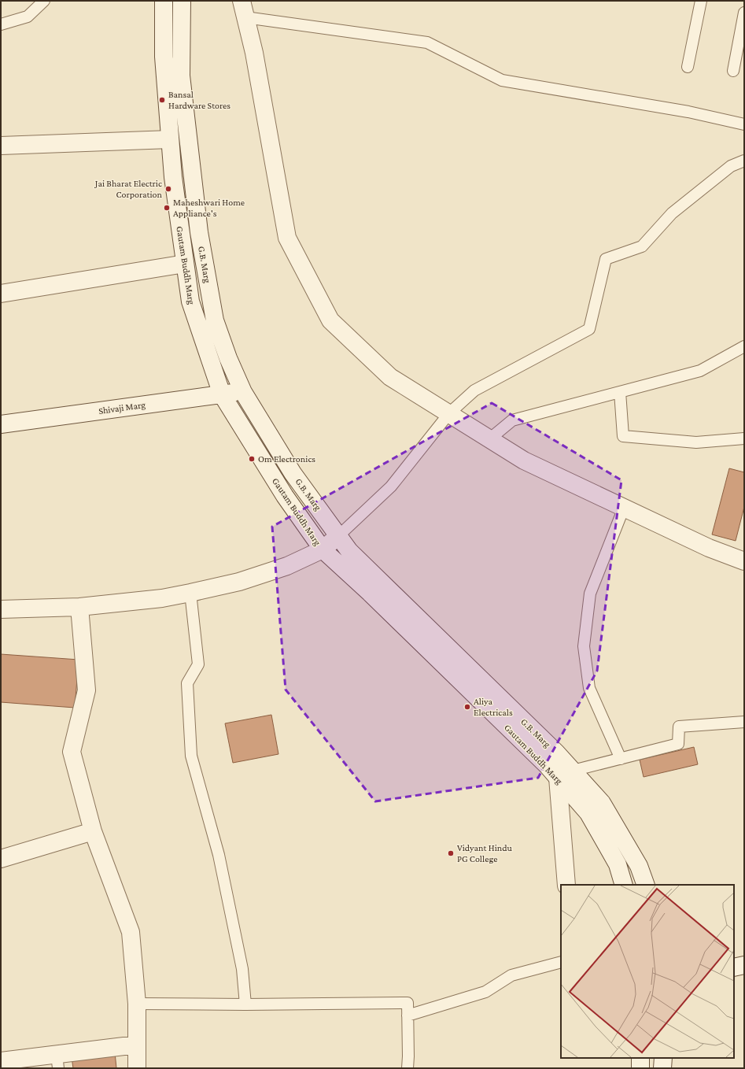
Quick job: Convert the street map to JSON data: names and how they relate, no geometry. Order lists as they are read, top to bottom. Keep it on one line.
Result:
{"streets":{"street":["G.B. Marg","Gautam Buddh Marg","Shivaji Marg"]},"crossings":[["G.B. Marg","Shivaji Marg"],["Gautam Buddh Marg","Shivaji Marg"]],"places":["Bansal Hardware Stores","Jai Bharat Electric Corporation","Maheshwari Home Appliance's","Om Electronics","Aliya Electricals","Vidyant Hindu PG College"]}
